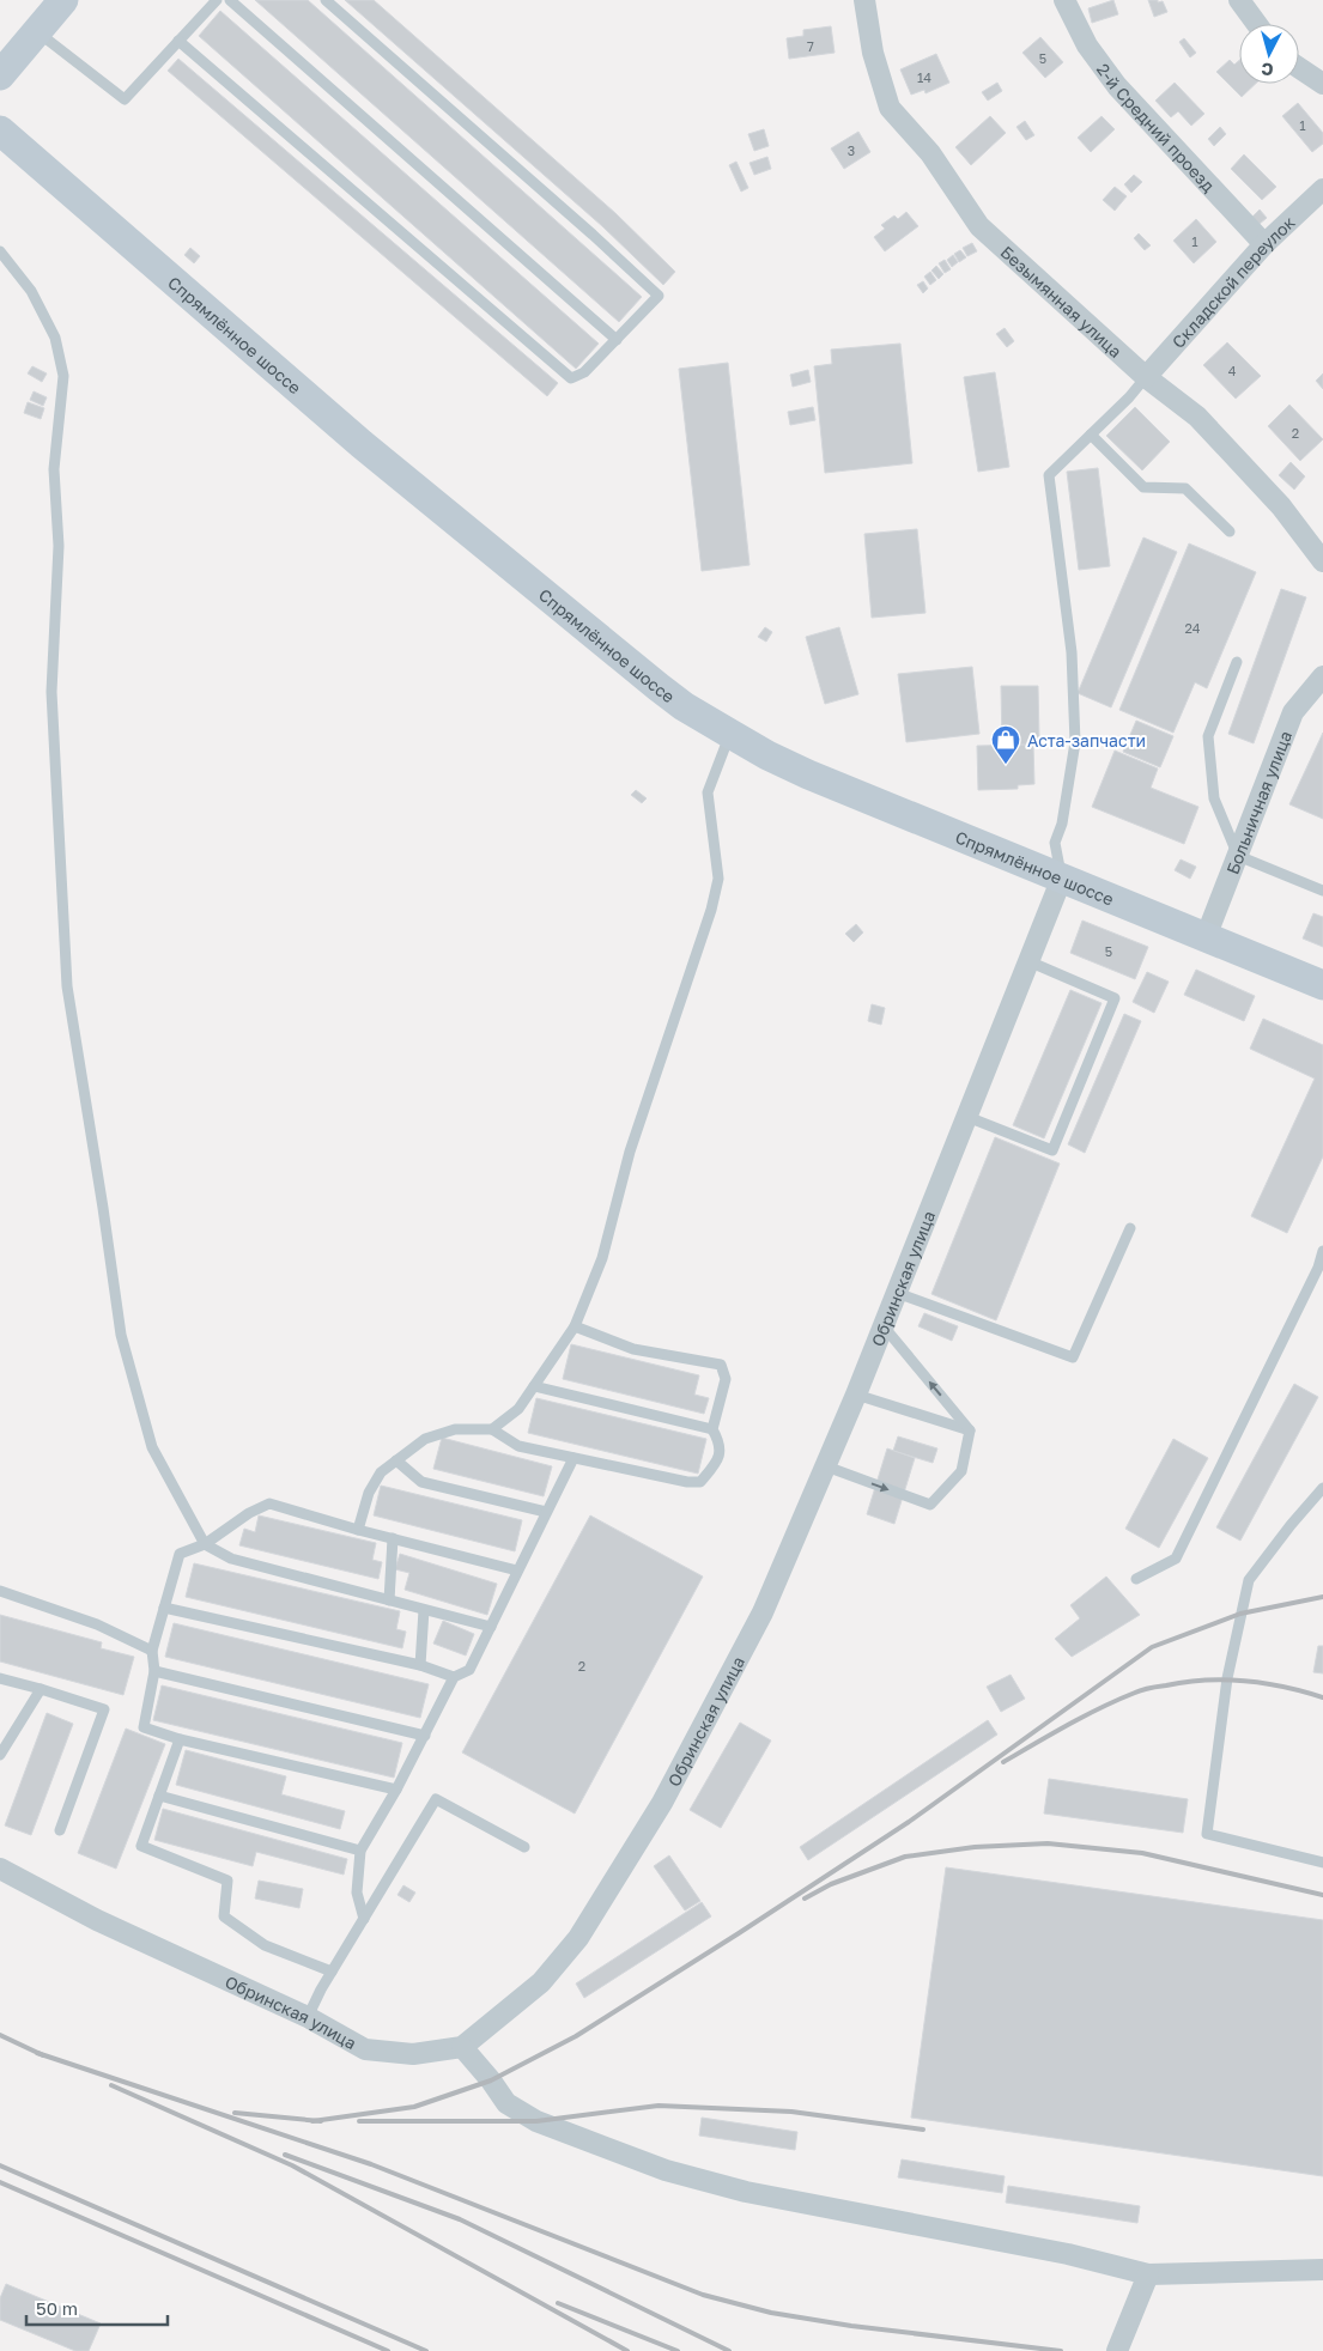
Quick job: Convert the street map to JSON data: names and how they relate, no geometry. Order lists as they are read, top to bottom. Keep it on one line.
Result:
{"streets":{"main road":["Спрямлённое шоссе"],"street":["2-й Средний проезд","Складской переулок","Безымянная улица","Больничная улица","Обринская улица"]},"crossings":[["2-й Средний проезд","Складской переулок"],["Складской переулок","Безымянная улица"],["Спрямлённое шоссе","Больничная улица"],["Спрямлённое шоссе","Обринская улица"]],"places":{"shop":["Аста-запчасти"]},"house_numbers":["7","5","14","1","3","1","4","2","24","5","2"],"scale_bar":"50 m","north":"bottom"}
